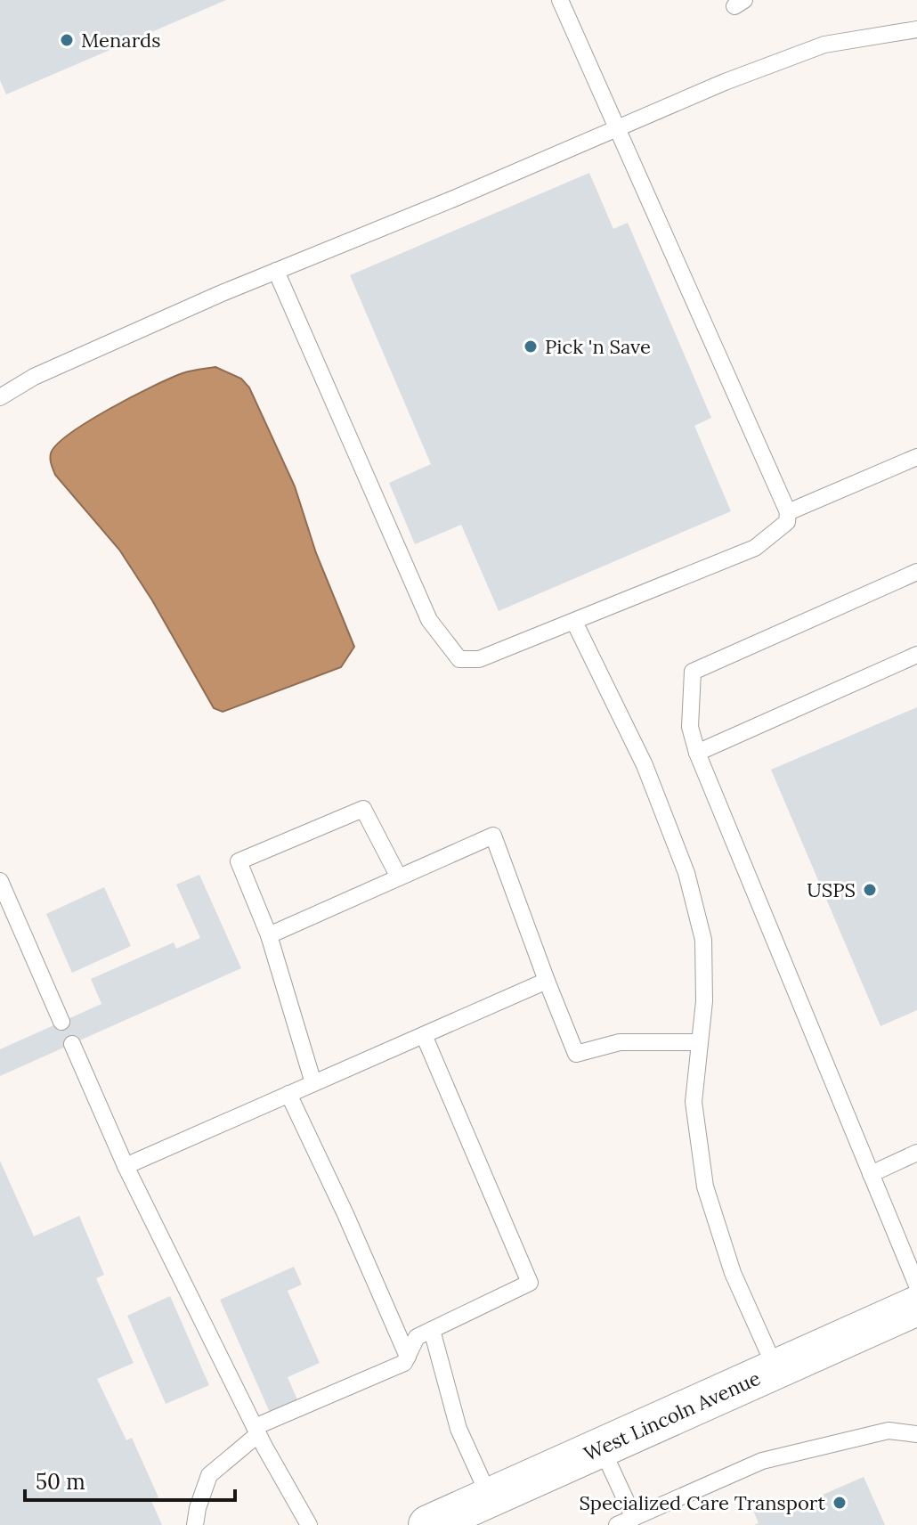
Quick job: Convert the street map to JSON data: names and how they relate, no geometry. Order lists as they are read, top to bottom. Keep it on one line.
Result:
{"streets":{"main road":["West Lincoln Avenue"]},"places":["Menards","Pick 'n Save","USPS","Specialized Care Transport"],"scale_bar":"50 m"}
